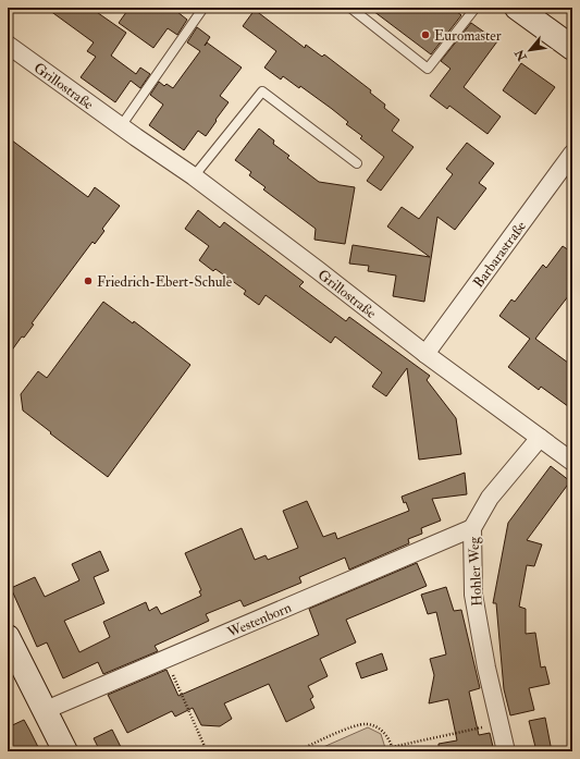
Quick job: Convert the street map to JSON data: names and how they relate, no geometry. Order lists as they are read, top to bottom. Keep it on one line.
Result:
{"streets":{"street":["Grillostraße","Barbarastraße","Hohler Weg","Westenborn"]},"crossings":[["Grillostraße","Barbarastraße"],["Grillostraße","Hohler Weg"],["Hohler Weg","Westenborn"]],"places":["Euromaster","Friedrich-Ebert-Schule"],"north":"bottom left"}
